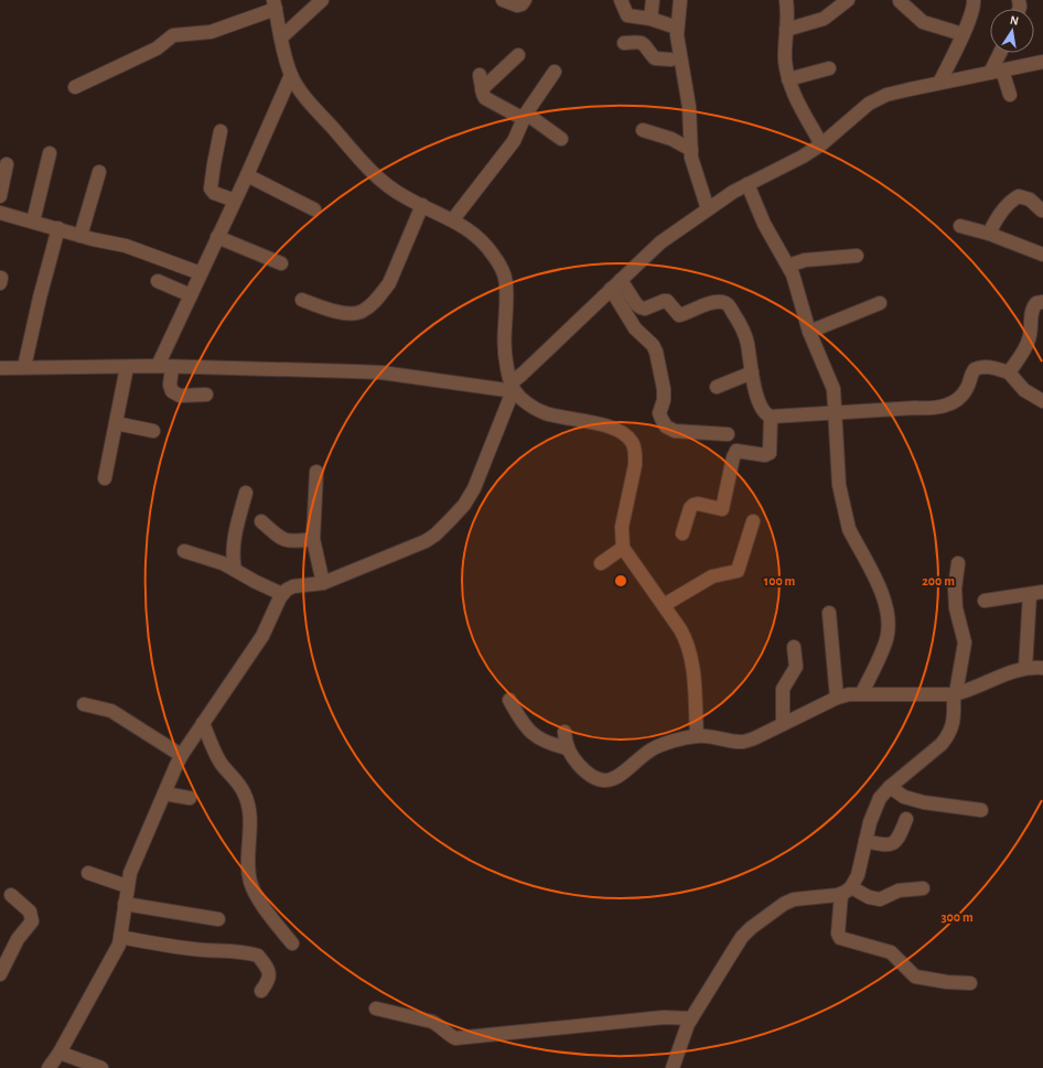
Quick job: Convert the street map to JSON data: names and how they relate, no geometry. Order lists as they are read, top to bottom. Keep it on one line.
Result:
{"north":"top","rings":["100 m","200 m","300 m"]}
